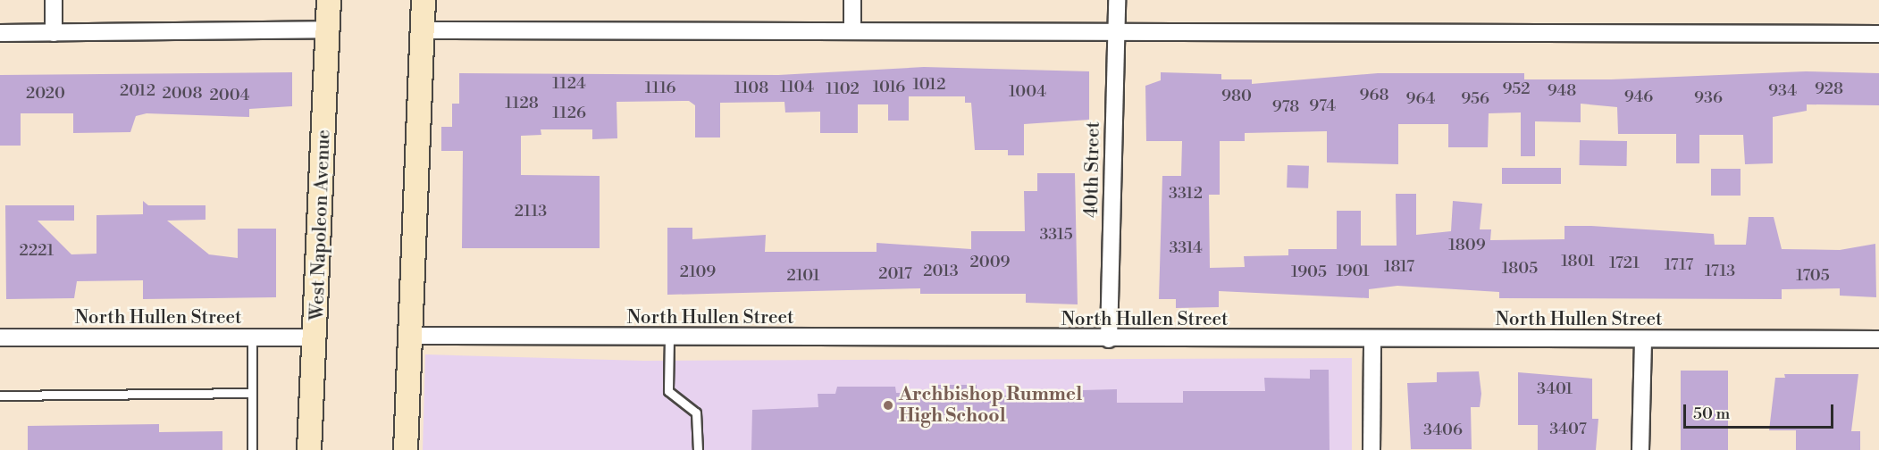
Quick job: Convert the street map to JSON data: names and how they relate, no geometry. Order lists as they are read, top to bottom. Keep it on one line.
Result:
{"streets":{"main road":["West Napoleon Avenue"],"street":["40th Street","North Hullen Street"]},"crossings":[["40th Street","North Hullen Street"],["West Napoleon Avenue","North Hullen Street"]],"places":["Archbishop Rummel High School"],"house_numbers":["1124","1012","1104","1016","1116","1108","1102","952","928","2012","948","934","1004","2020","2008","2004","968","980","946","936","964","956","1128","974","978","1126","3312","2113","3315","1809","3314","2221","1801","2009","1721","1717","1817","1805","2013","1901","1713","2109","1905","2017","2101","1705","3401","3407","3406"],"scale_bar":"50 m"}
